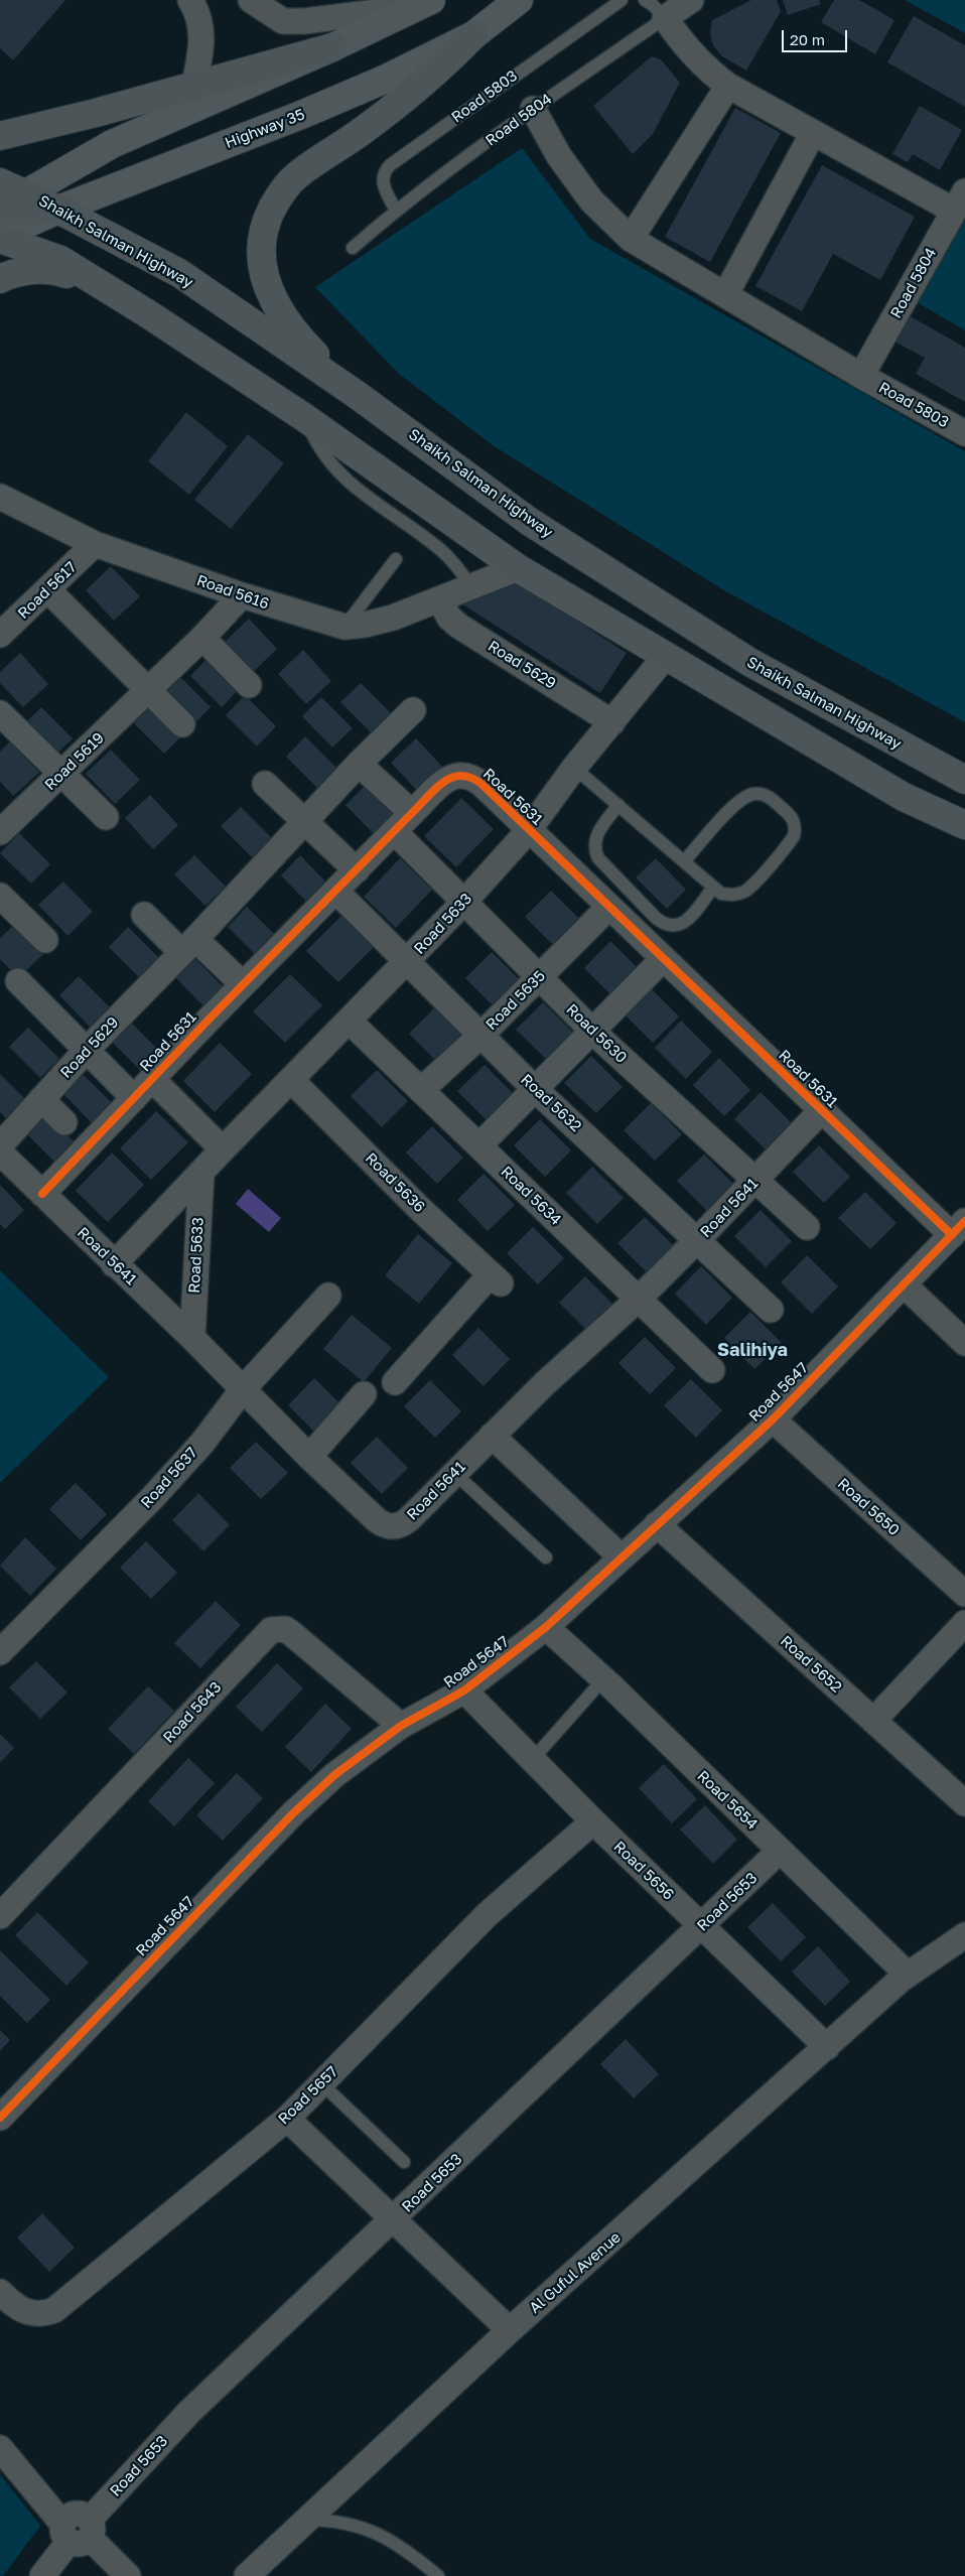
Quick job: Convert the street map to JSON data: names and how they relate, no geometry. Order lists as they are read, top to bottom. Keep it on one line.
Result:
{"streets":{"main road":["Highway 35","Shaikh Salman Highway"],"street":["Road 5803","Road 5804","Road 5617","Road 5616","Road 5629","Road 5619","Road 5631","Road 5633","Road 5635","Road 5630","Road 5632","Road 5636","Road 5634","Road 5641","Road 5647","Road 5637","Road 5650","Road 5652","Road 5643","Road 5654","Road 5656","Road 5653","Road 5657","Al Guful Avenue"]},"crossings":[["Road 5803","Road 5804"],["Highway 35","Shaikh Salman Highway"],["Road 5617","Road 5616"],["Road 5616","Road 5629"],["Road 5616","Road 5619"],["Road 5629","Road 5633"],["Road 5631","Road 5633"],["Road 5631","Road 5635"],["Road 5631","Road 5630"],["Road 5631","Road 5632"],["Road 5631","Road 5641"],["Road 5631","Road 5647"],["Road 5633","Road 5630"],["Road 5633","Road 5632"],["Road 5633","Road 5636"],["Road 5633","Road 5634"],["Road 5633","Road 5641"],["Road 5635","Road 5630"],["Road 5635","Road 5632"],["Road 5635","Road 5634"],["Road 5630","Road 5641"],["Road 5632","Road 5641"],["Road 5634","Road 5641"],["Road 5641","Road 5637"],["Road 5647","Road 5650"],["Road 5647","Road 5652"],["Road 5647","Road 5643"],["Road 5647","Road 5654"],["Road 5647","Road 5656"],["Road 5654","Road 5653"],["Road 5654","Al Guful Avenue"],["Road 5656","Road 5653"],["Road 5656","Road 5657"],["Road 5656","Al Guful Avenue"]],"districts":["Salihiya"],"scale_bar":"20 m"}
